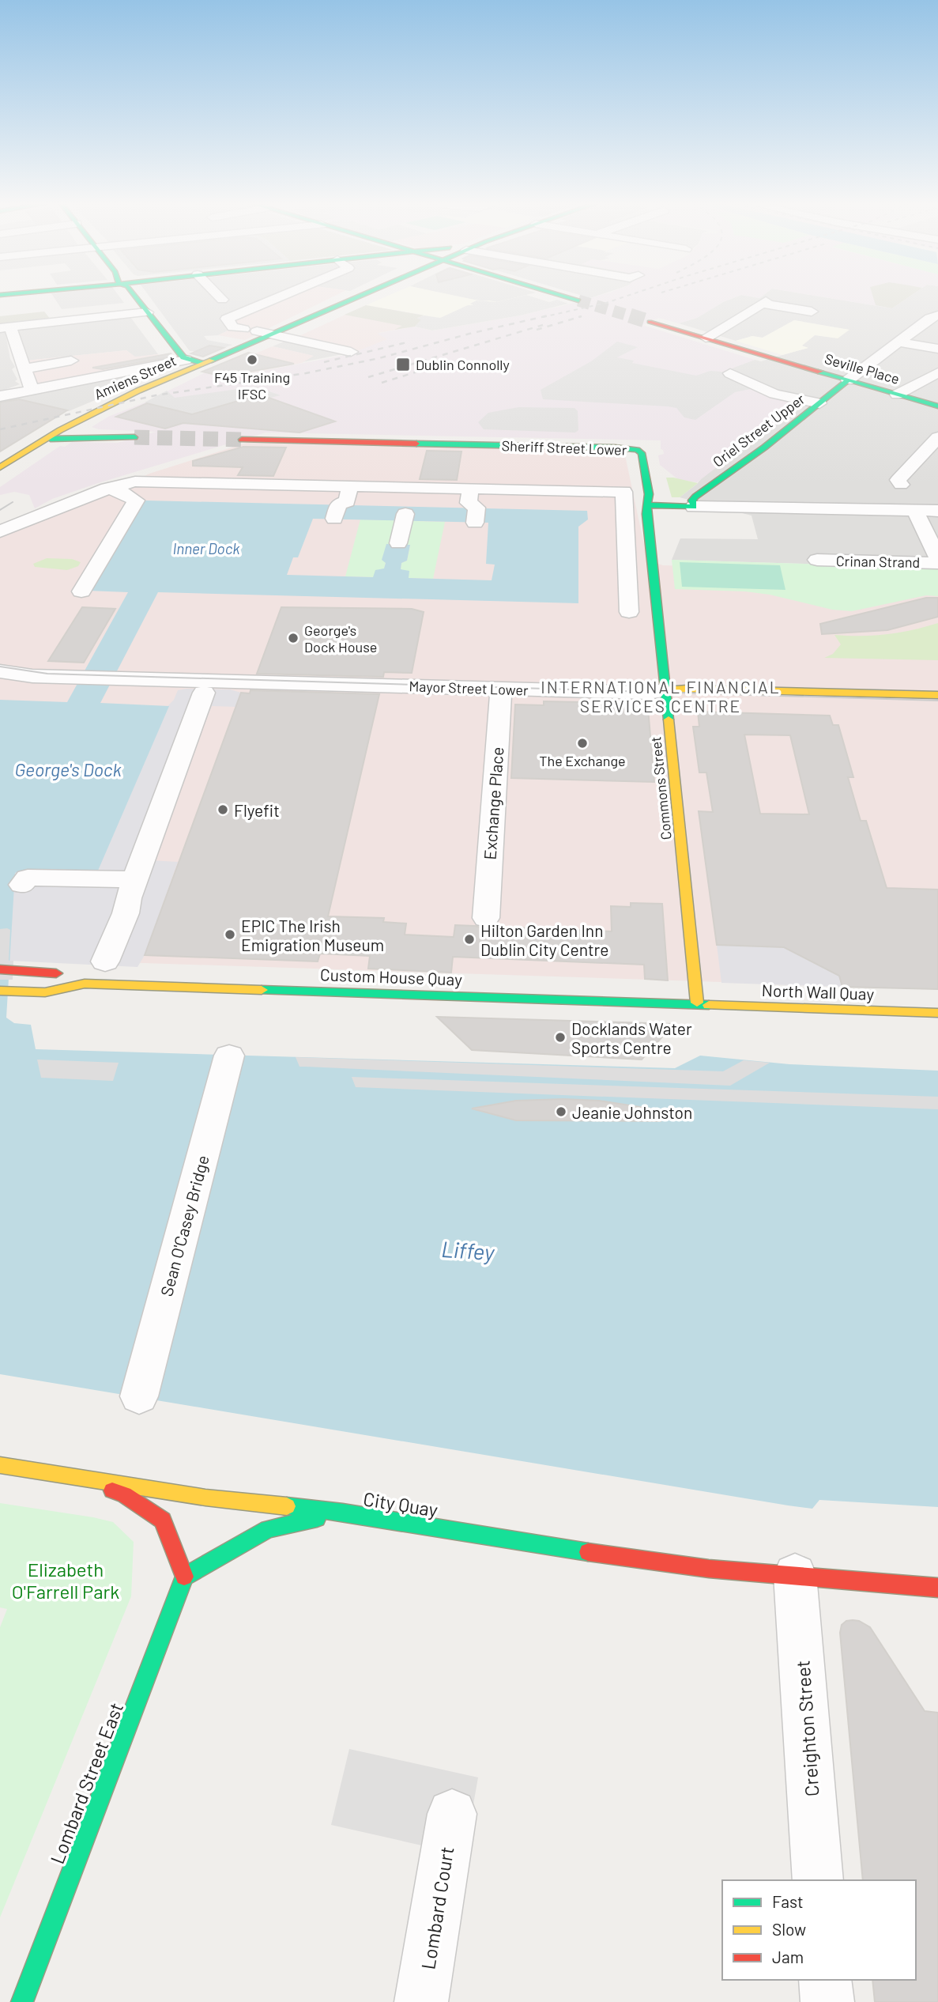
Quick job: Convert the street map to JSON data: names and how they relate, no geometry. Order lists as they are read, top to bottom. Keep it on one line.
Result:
{"streets":{"main road":["Seville Place","Amiens Street","Oriel Street Upper","Sheriff Street Lower","Mayor Street Lower","Commons Street","Custom House Quay","North Wall Quay","City Quay","Lombard Street East"],"street":["Crinan Strand","Exchange Place","Sean O'Casey Bridge","Creighton Street","Lombard Court"]},"crossings":[["Seville Place","Oriel Street Upper"],["Sheriff Street Lower","Commons Street"],["Mayor Street Lower","Commons Street"],["Mayor Street Lower","Exchange Place"],["Commons Street","Custom House Quay"],["Commons Street","North Wall Quay"],["Custom House Quay","North Wall Quay"],["City Quay","Creighton Street"]],"districts":["INTERNATIONAL FINANCIAL SERVICES CENTRE"],"water":["Inner Dock","George's Dock","Liffey"],"parks":["Elizabeth O'Farrell Park"],"places":{"other":["F45 Training IFSC","George's Dock House","The Exchange","Flyefit","EPIC The Irish Emigration Museum","Hilton Garden Inn Dublin City Centre","Docklands Water Sports Centre","Jeanie Johnston"],"transit":["Dublin Connolly"]},"legend":["Fast","Slow","Jam"]}
